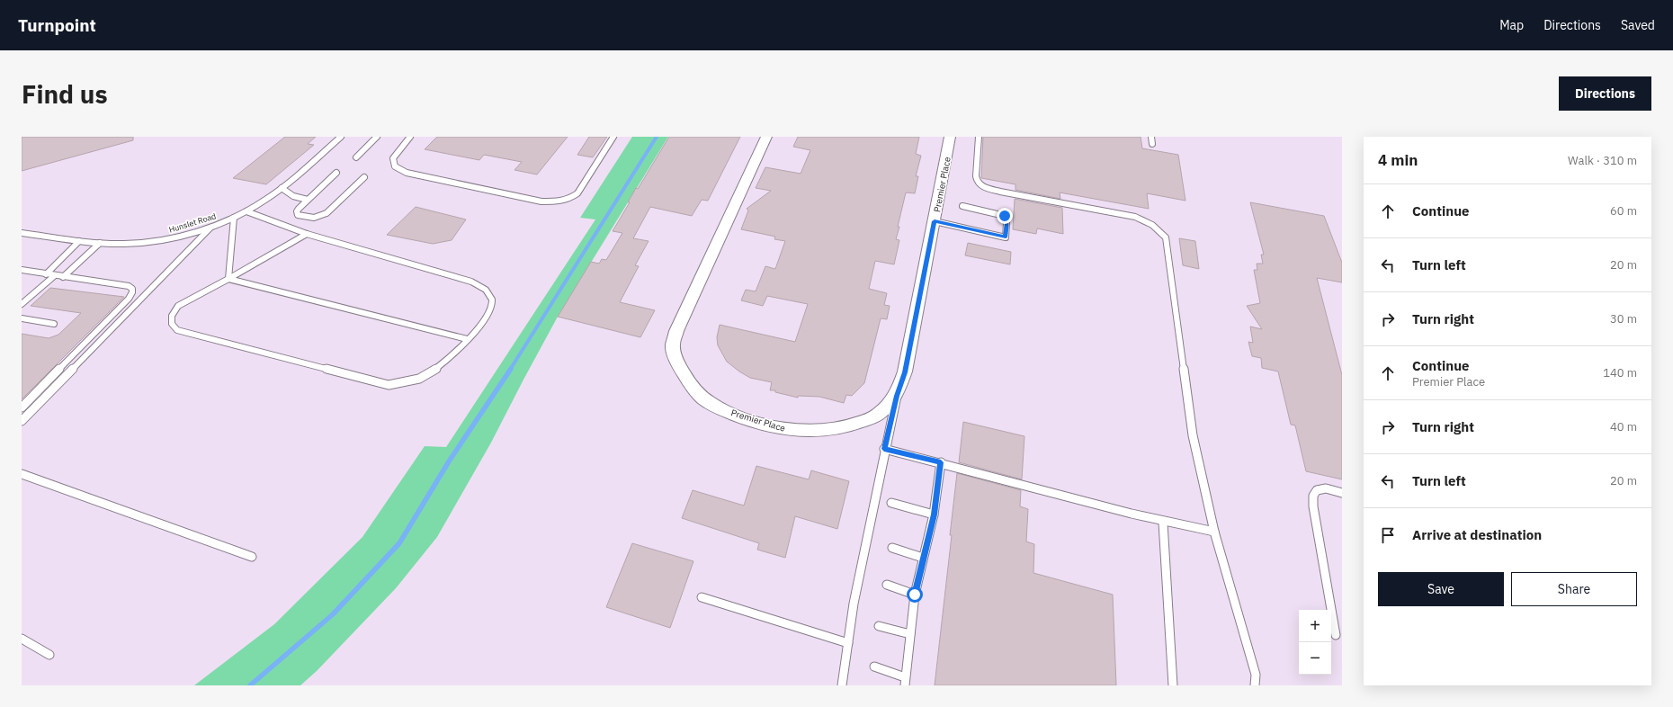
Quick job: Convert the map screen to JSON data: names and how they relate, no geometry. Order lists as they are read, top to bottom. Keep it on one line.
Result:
{"streets":{"street":["Premier Place"],"lane":["Hunslet Road"]},"page":{"header":"Turnpoint","nav":["Map","Directions","Saved"],"buttons":["Directions",["Save","Share"]],"title":"Find us","heading":["4 min","Walk · 310 m"],"list":[["Continue","60 m"],["Turn left","20 m"],["Turn right","30 m"],["Continue","Premier Place","140 m"],["Turn right","40 m"],["Turn left","20 m"],"Arrive at destination"],"map_buttons":["+","−"]}}
